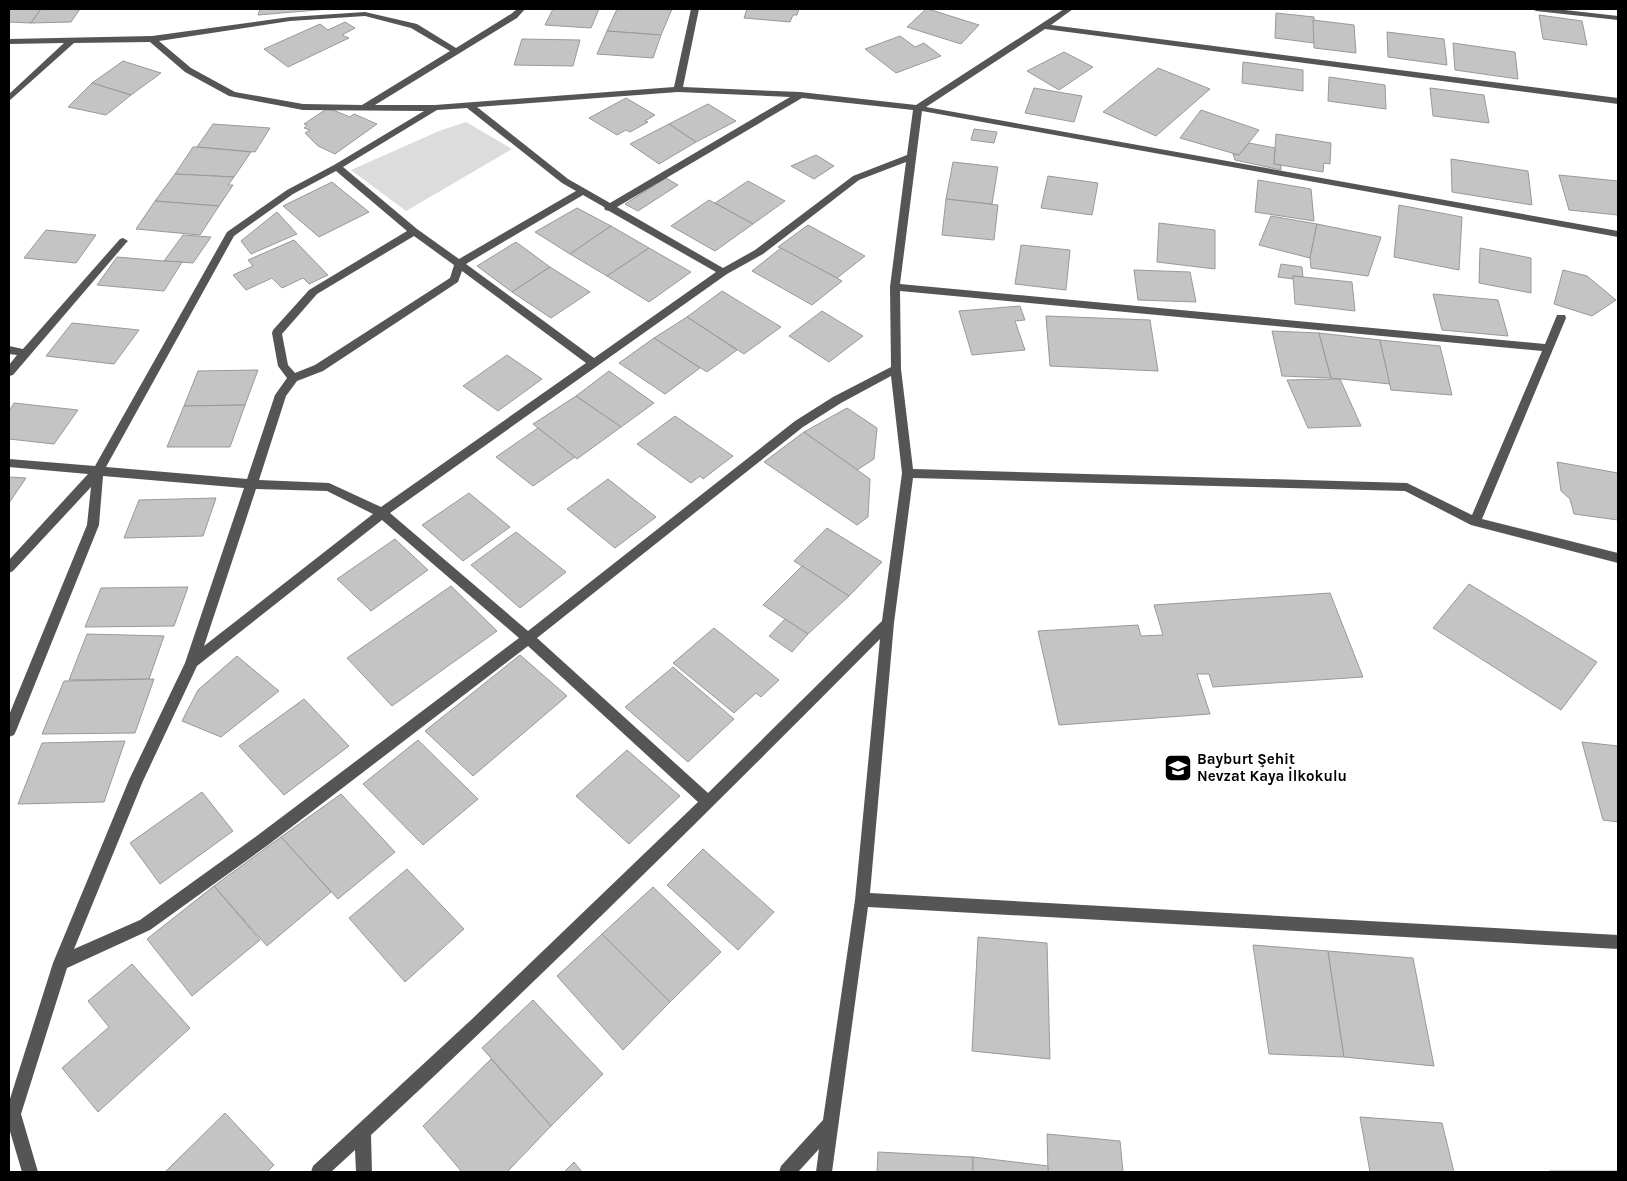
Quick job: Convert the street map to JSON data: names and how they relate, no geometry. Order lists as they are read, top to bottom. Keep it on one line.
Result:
{"places":{"school or university":["Bayburt Şehit Nevzat Kaya İlkokulu"]}}
